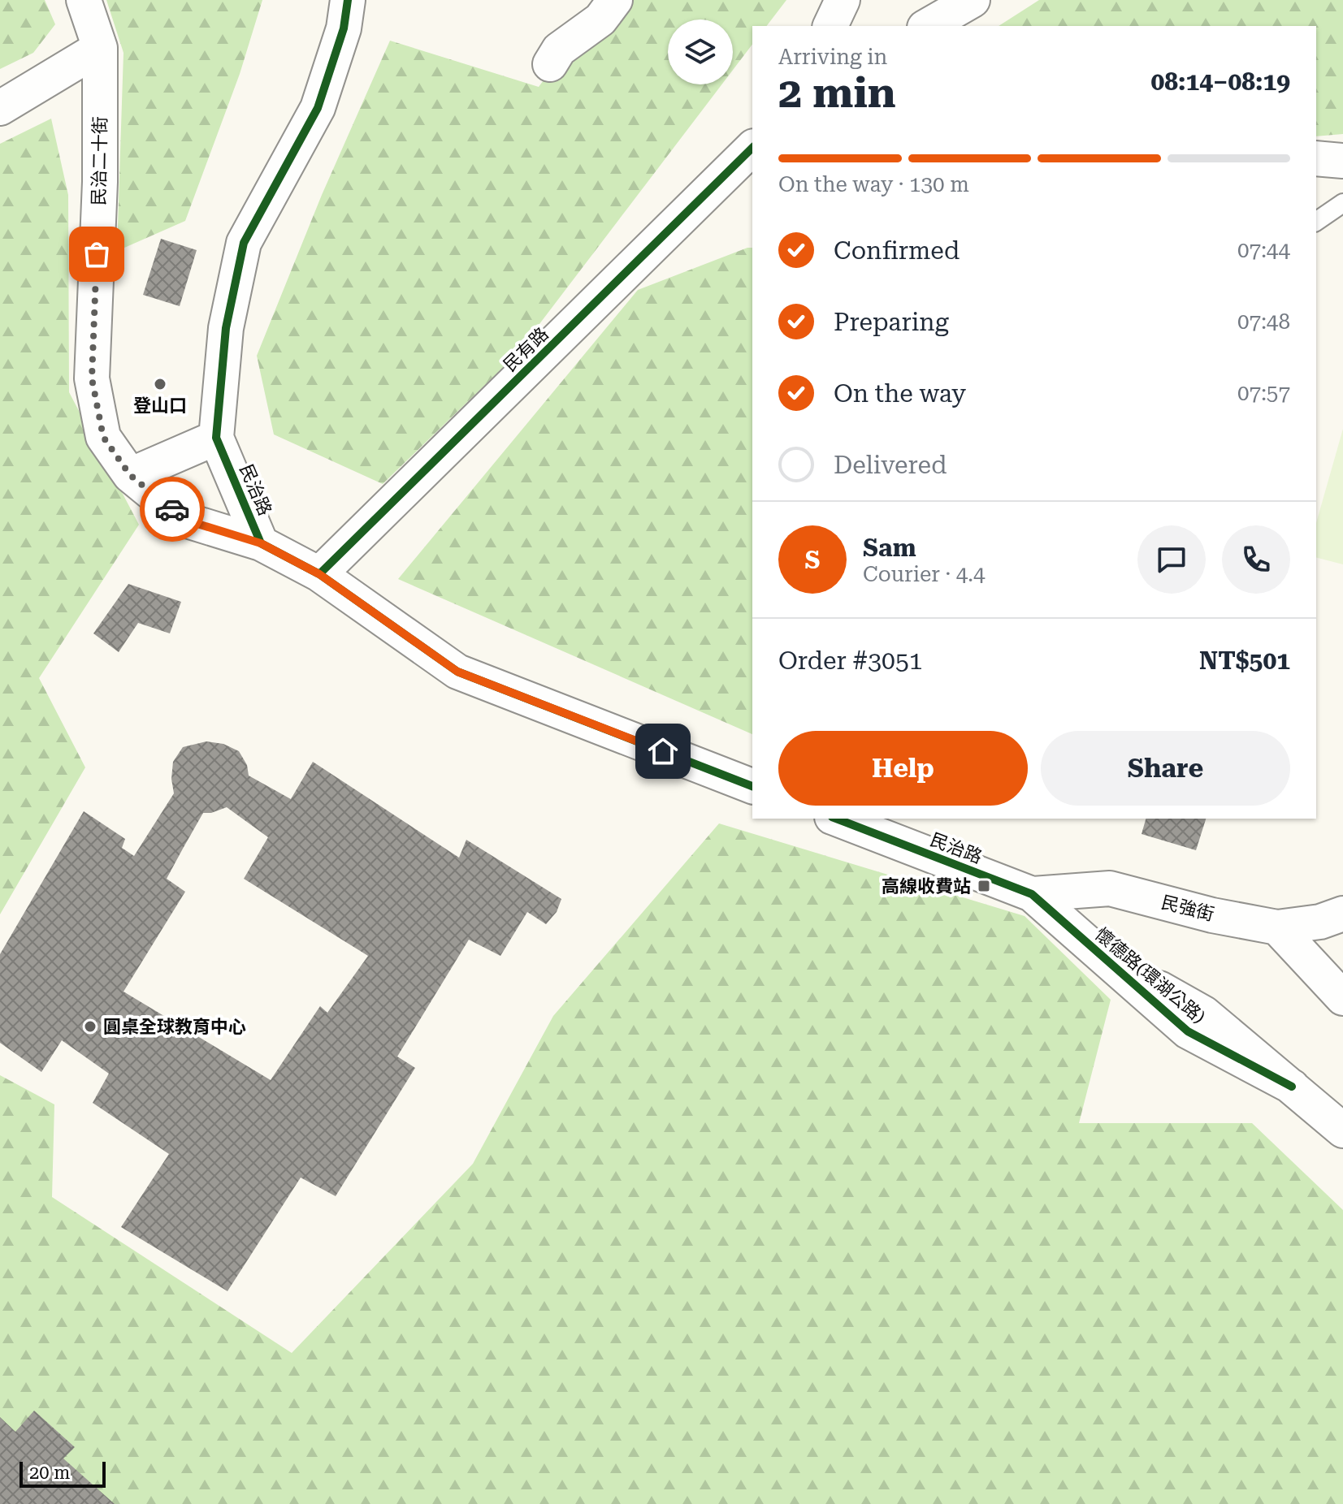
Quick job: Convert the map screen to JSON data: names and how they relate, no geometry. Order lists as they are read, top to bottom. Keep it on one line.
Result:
{"streets":{"street":["民治二十街","民有路","民治路","民強街","懷德路(環湖公路)"]},"crossings":[["民治二十街","民治路"],["民有路","民治路"],["民治路","民強街"],["民治路","懷德路(環湖公路)"],["民強街","懷德路(環湖公路)"]],"places":{"other":["登山口","圓桌全球教育中心"],"transit":["高線收費站"]},"scale_bar":"20 m","page":{"heading":["2 min","Arriving in","08:14–08:19"],"panel":["Sam","Courier · 4.4","Order #3051","NT$501"],"bar":"On the way · 130 m","list":[["Confirmed","07:44"],["Preparing","07:48"],["On the way","07:57"],"Delivered"],"round":"S","buttons":["Help","Share"],"scale":"20 m"}}
